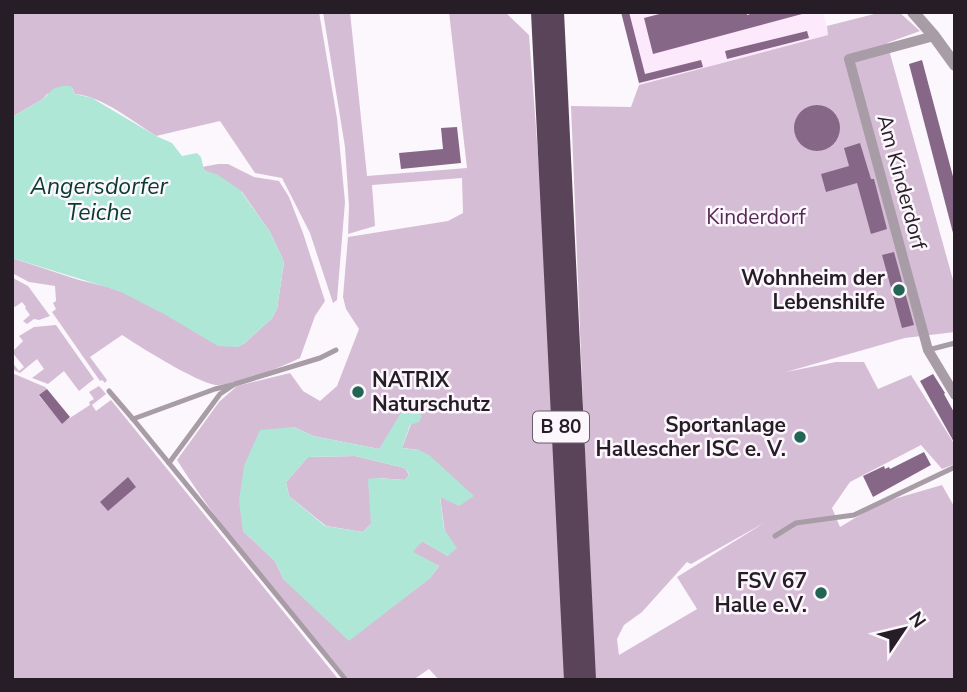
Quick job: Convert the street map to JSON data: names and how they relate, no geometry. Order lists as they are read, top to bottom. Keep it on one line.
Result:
{"streets":{"highway":["B 80"],"street":["Am Kinderdorf"]},"water":["Angersdorfer Teiche"],"parks":["Kinderdorf"],"places":["Wohnheim der Lebenshilfe","NATRIX Naturschutz","Sportanlage Hallescher ISC e. V.","FSV 67 Halle e.V."],"north":"top right"}
